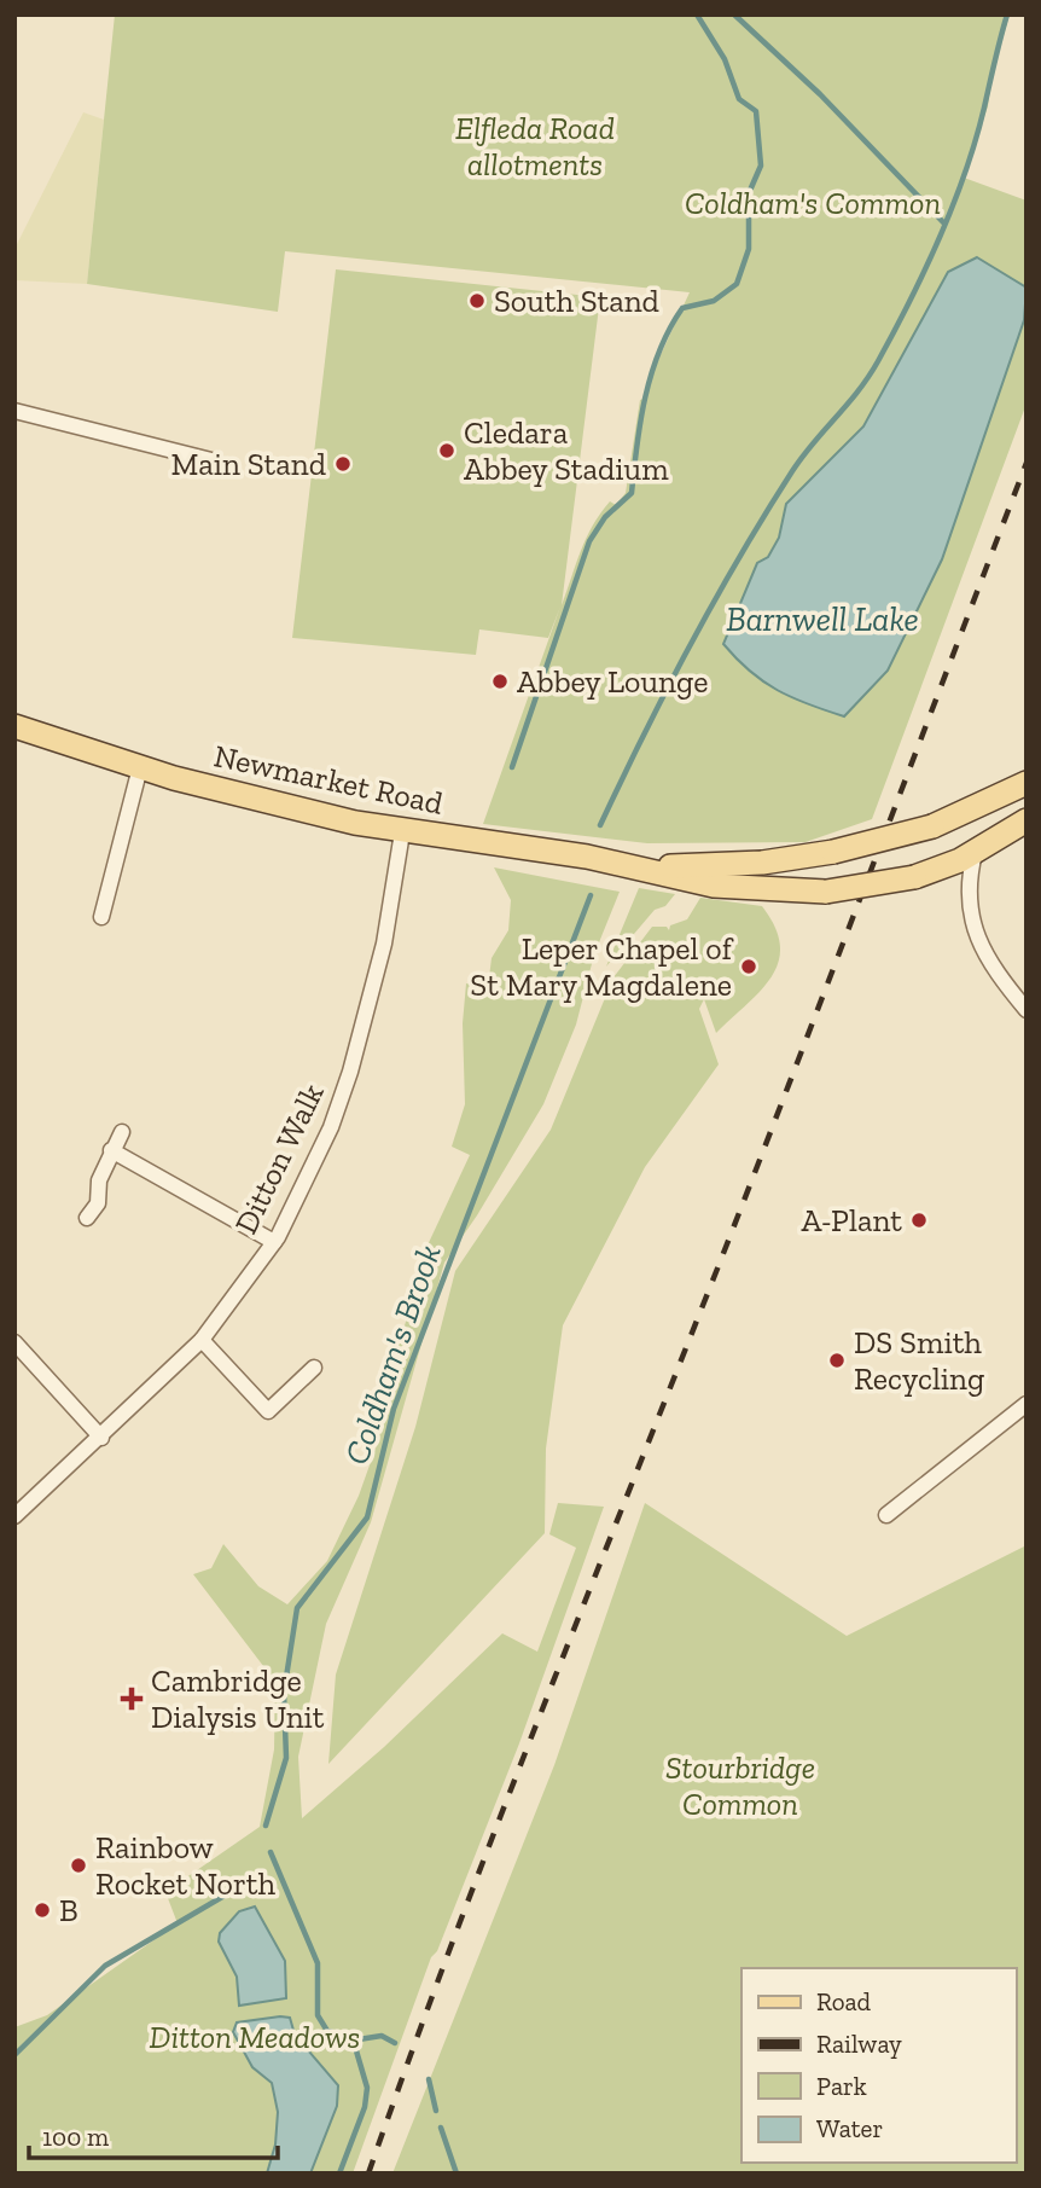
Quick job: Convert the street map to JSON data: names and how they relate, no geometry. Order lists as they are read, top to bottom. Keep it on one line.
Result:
{"streets":{"main road":["Newmarket Road"],"street":["Ditton Walk"]},"crossings":[["Newmarket Road","Ditton Walk"]],"water":["Barnwell Lake","Coldham's Brook"],"parks":["Elfleda Road allotments","Coldham's Common","Stourbridge Common","Ditton Meadows"],"places":{"other":["South Stand","Cledara Abbey Stadium","Main Stand","Abbey Lounge","Leper Chapel of St Mary Magdalene","A-Plant","DS Smith Recycling","Rainbow Rocket North","B"],"health":["Cambridge Dialysis Unit"]},"legend":["Road","Railway","Park","Water"],"scale_bar":"100 m"}
